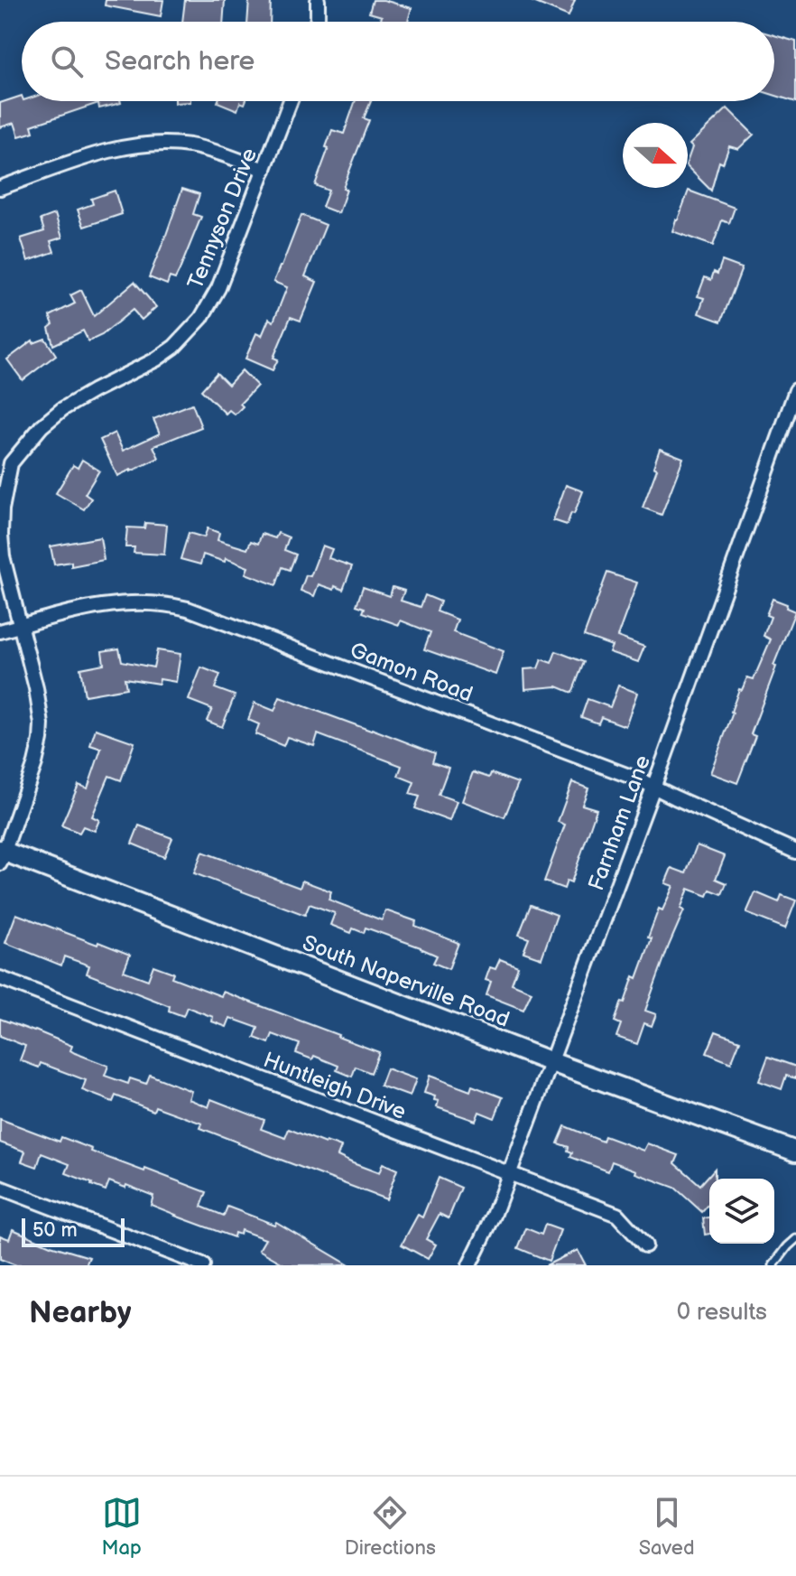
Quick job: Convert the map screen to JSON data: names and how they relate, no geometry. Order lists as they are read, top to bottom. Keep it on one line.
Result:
{"streets":{"main road":["South Naperville Road"],"street":["Tennyson Drive","Gamon Road","Farnham Lane","Huntleigh Drive"]},"crossings":[["Tennyson Drive","Gamon Road"],["Tennyson Drive","South Naperville Road"],["Gamon Road","Farnham Lane"],["Farnham Lane","South Naperville Road"],["Farnham Lane","Huntleigh Drive"]],"scale_bar":"50 m","north":"right","page":{"search":"Search here","scale":"50 m","heading":["Nearby","0 results"],"nav":["Map","Directions","Saved"]}}
